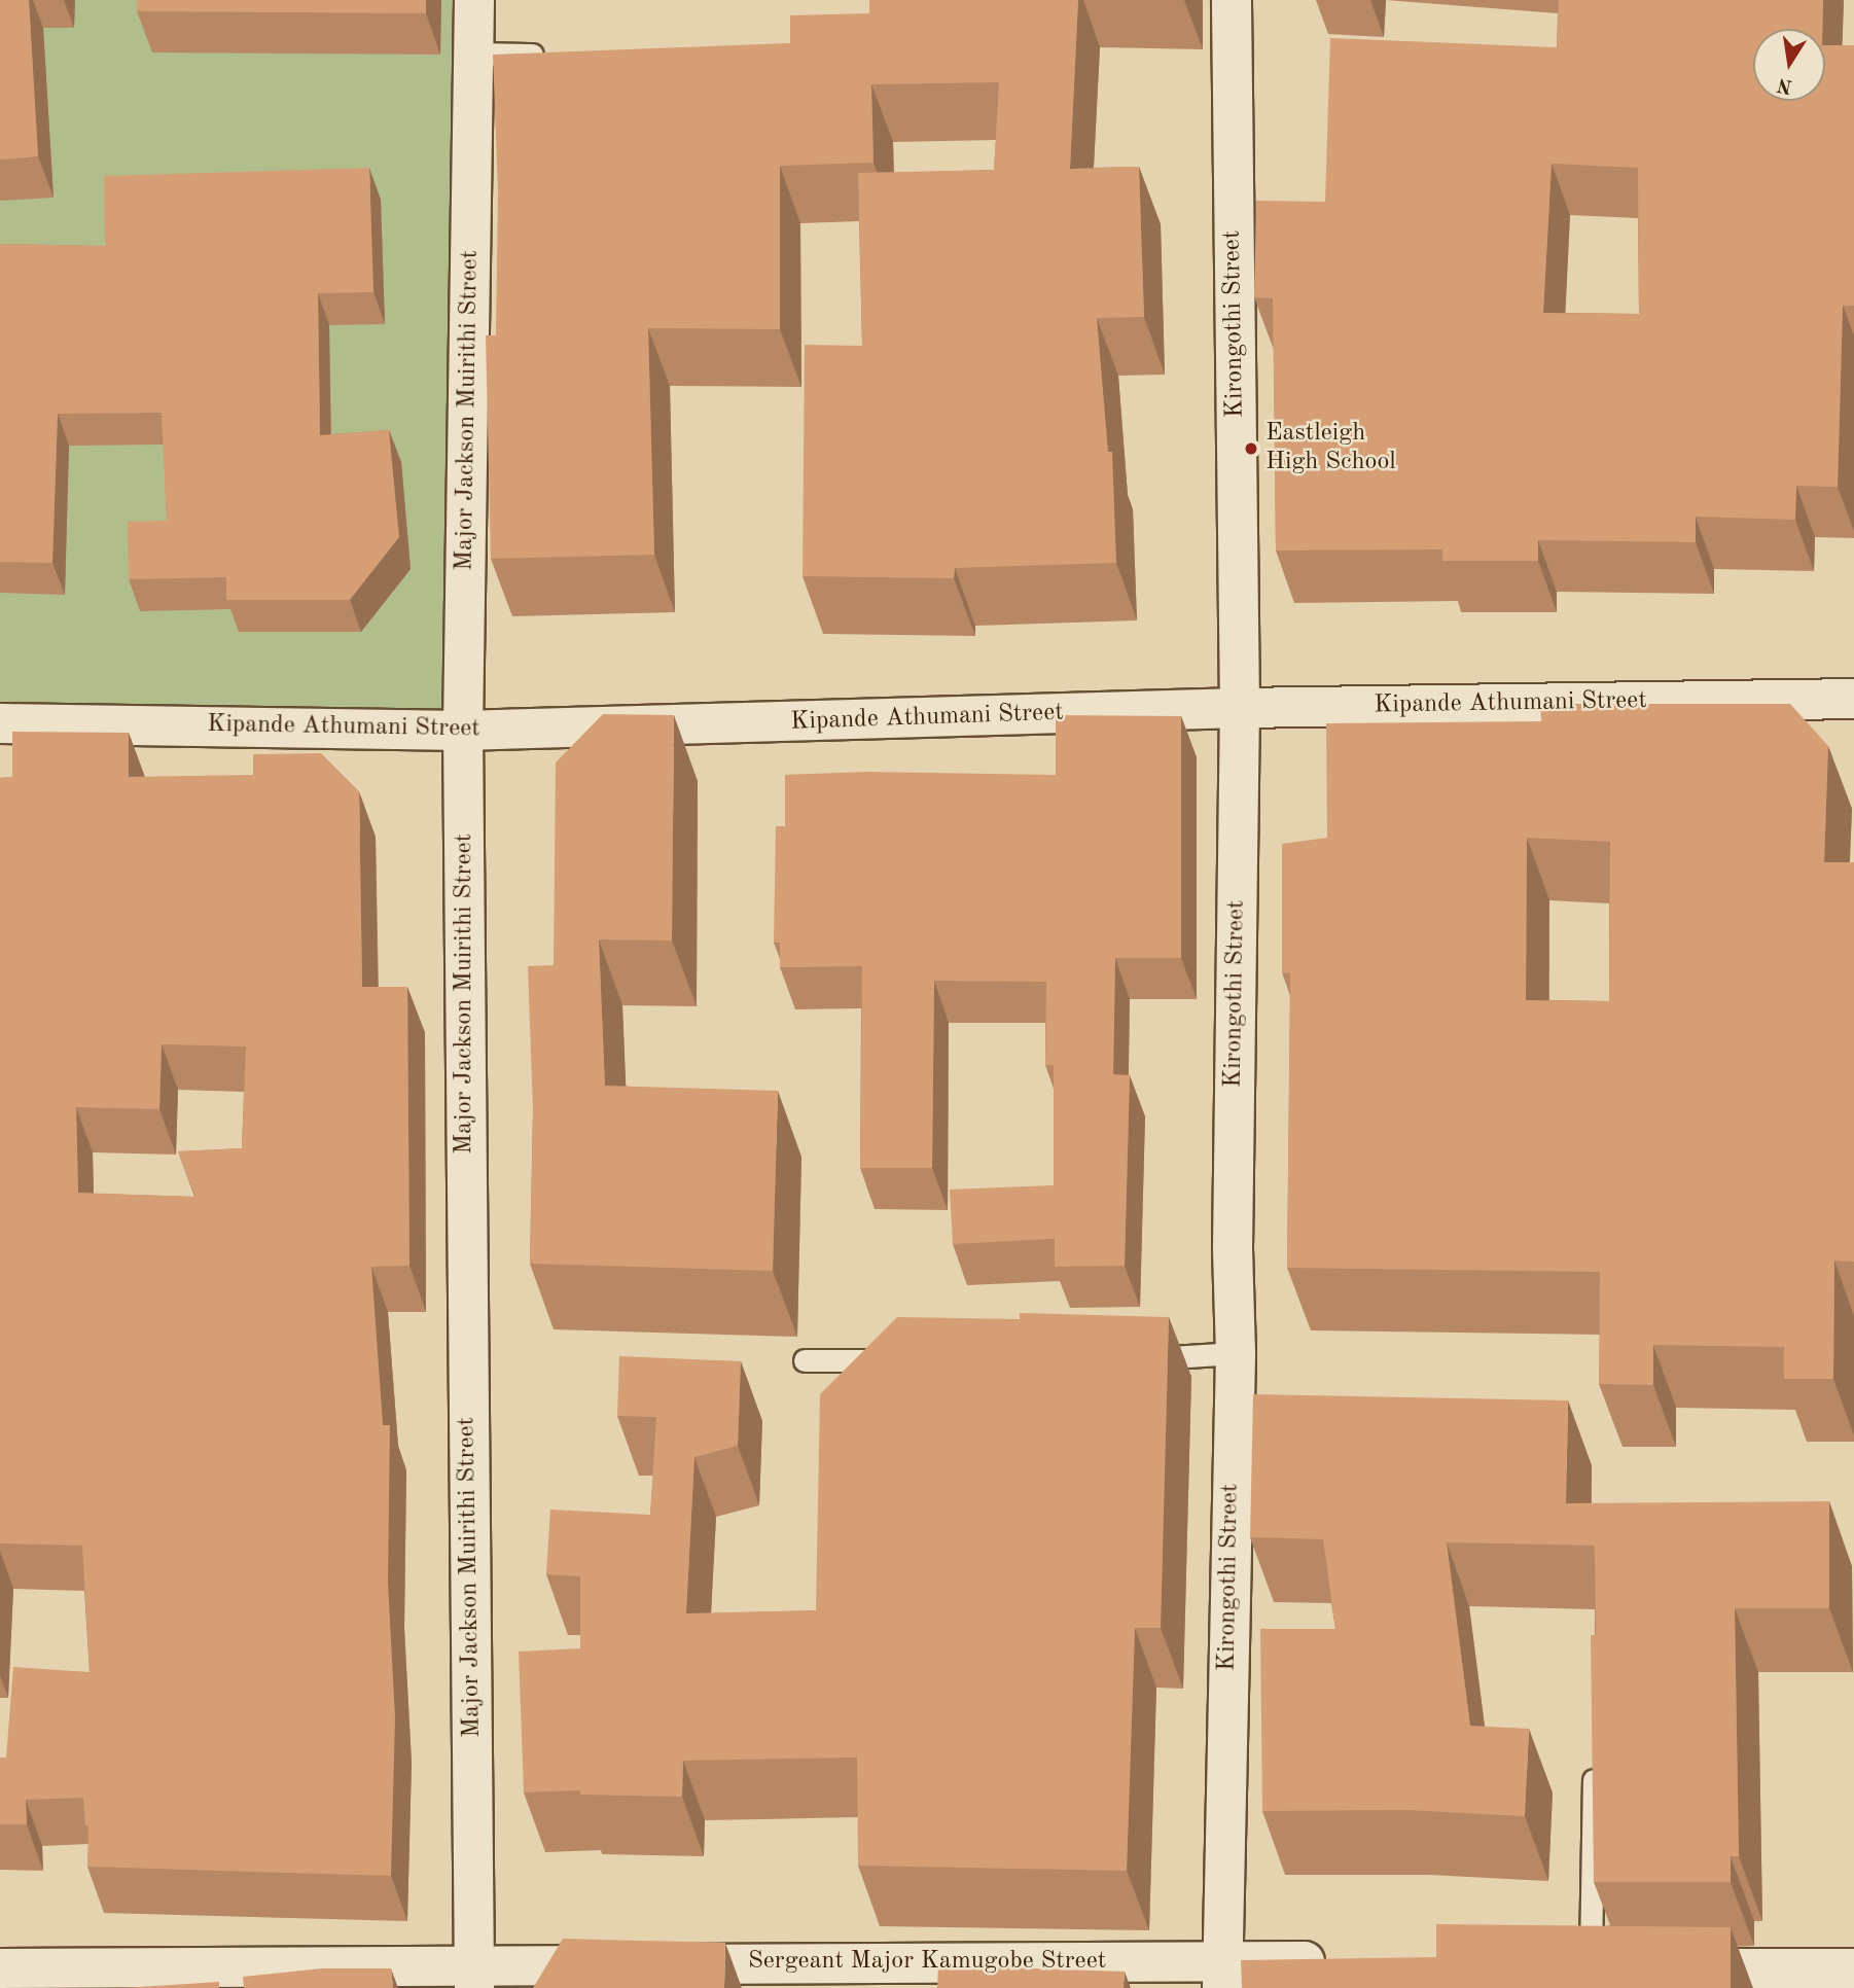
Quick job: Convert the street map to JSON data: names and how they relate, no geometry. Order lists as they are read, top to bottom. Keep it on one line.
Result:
{"streets":{"street":["Kirongothi Street","Major Jackson Muirithi Street","Kipande Athumani Street","Sergeant Major Kamugobe Street"]},"crossings":[["Kirongothi Street","Kipande Athumani Street"],["Kirongothi Street","Sergeant Major Kamugobe Street"],["Major Jackson Muirithi Street","Kipande Athumani Street"],["Major Jackson Muirithi Street","Sergeant Major Kamugobe Street"]],"places":["Eastleigh High School"],"north":"bottom"}
